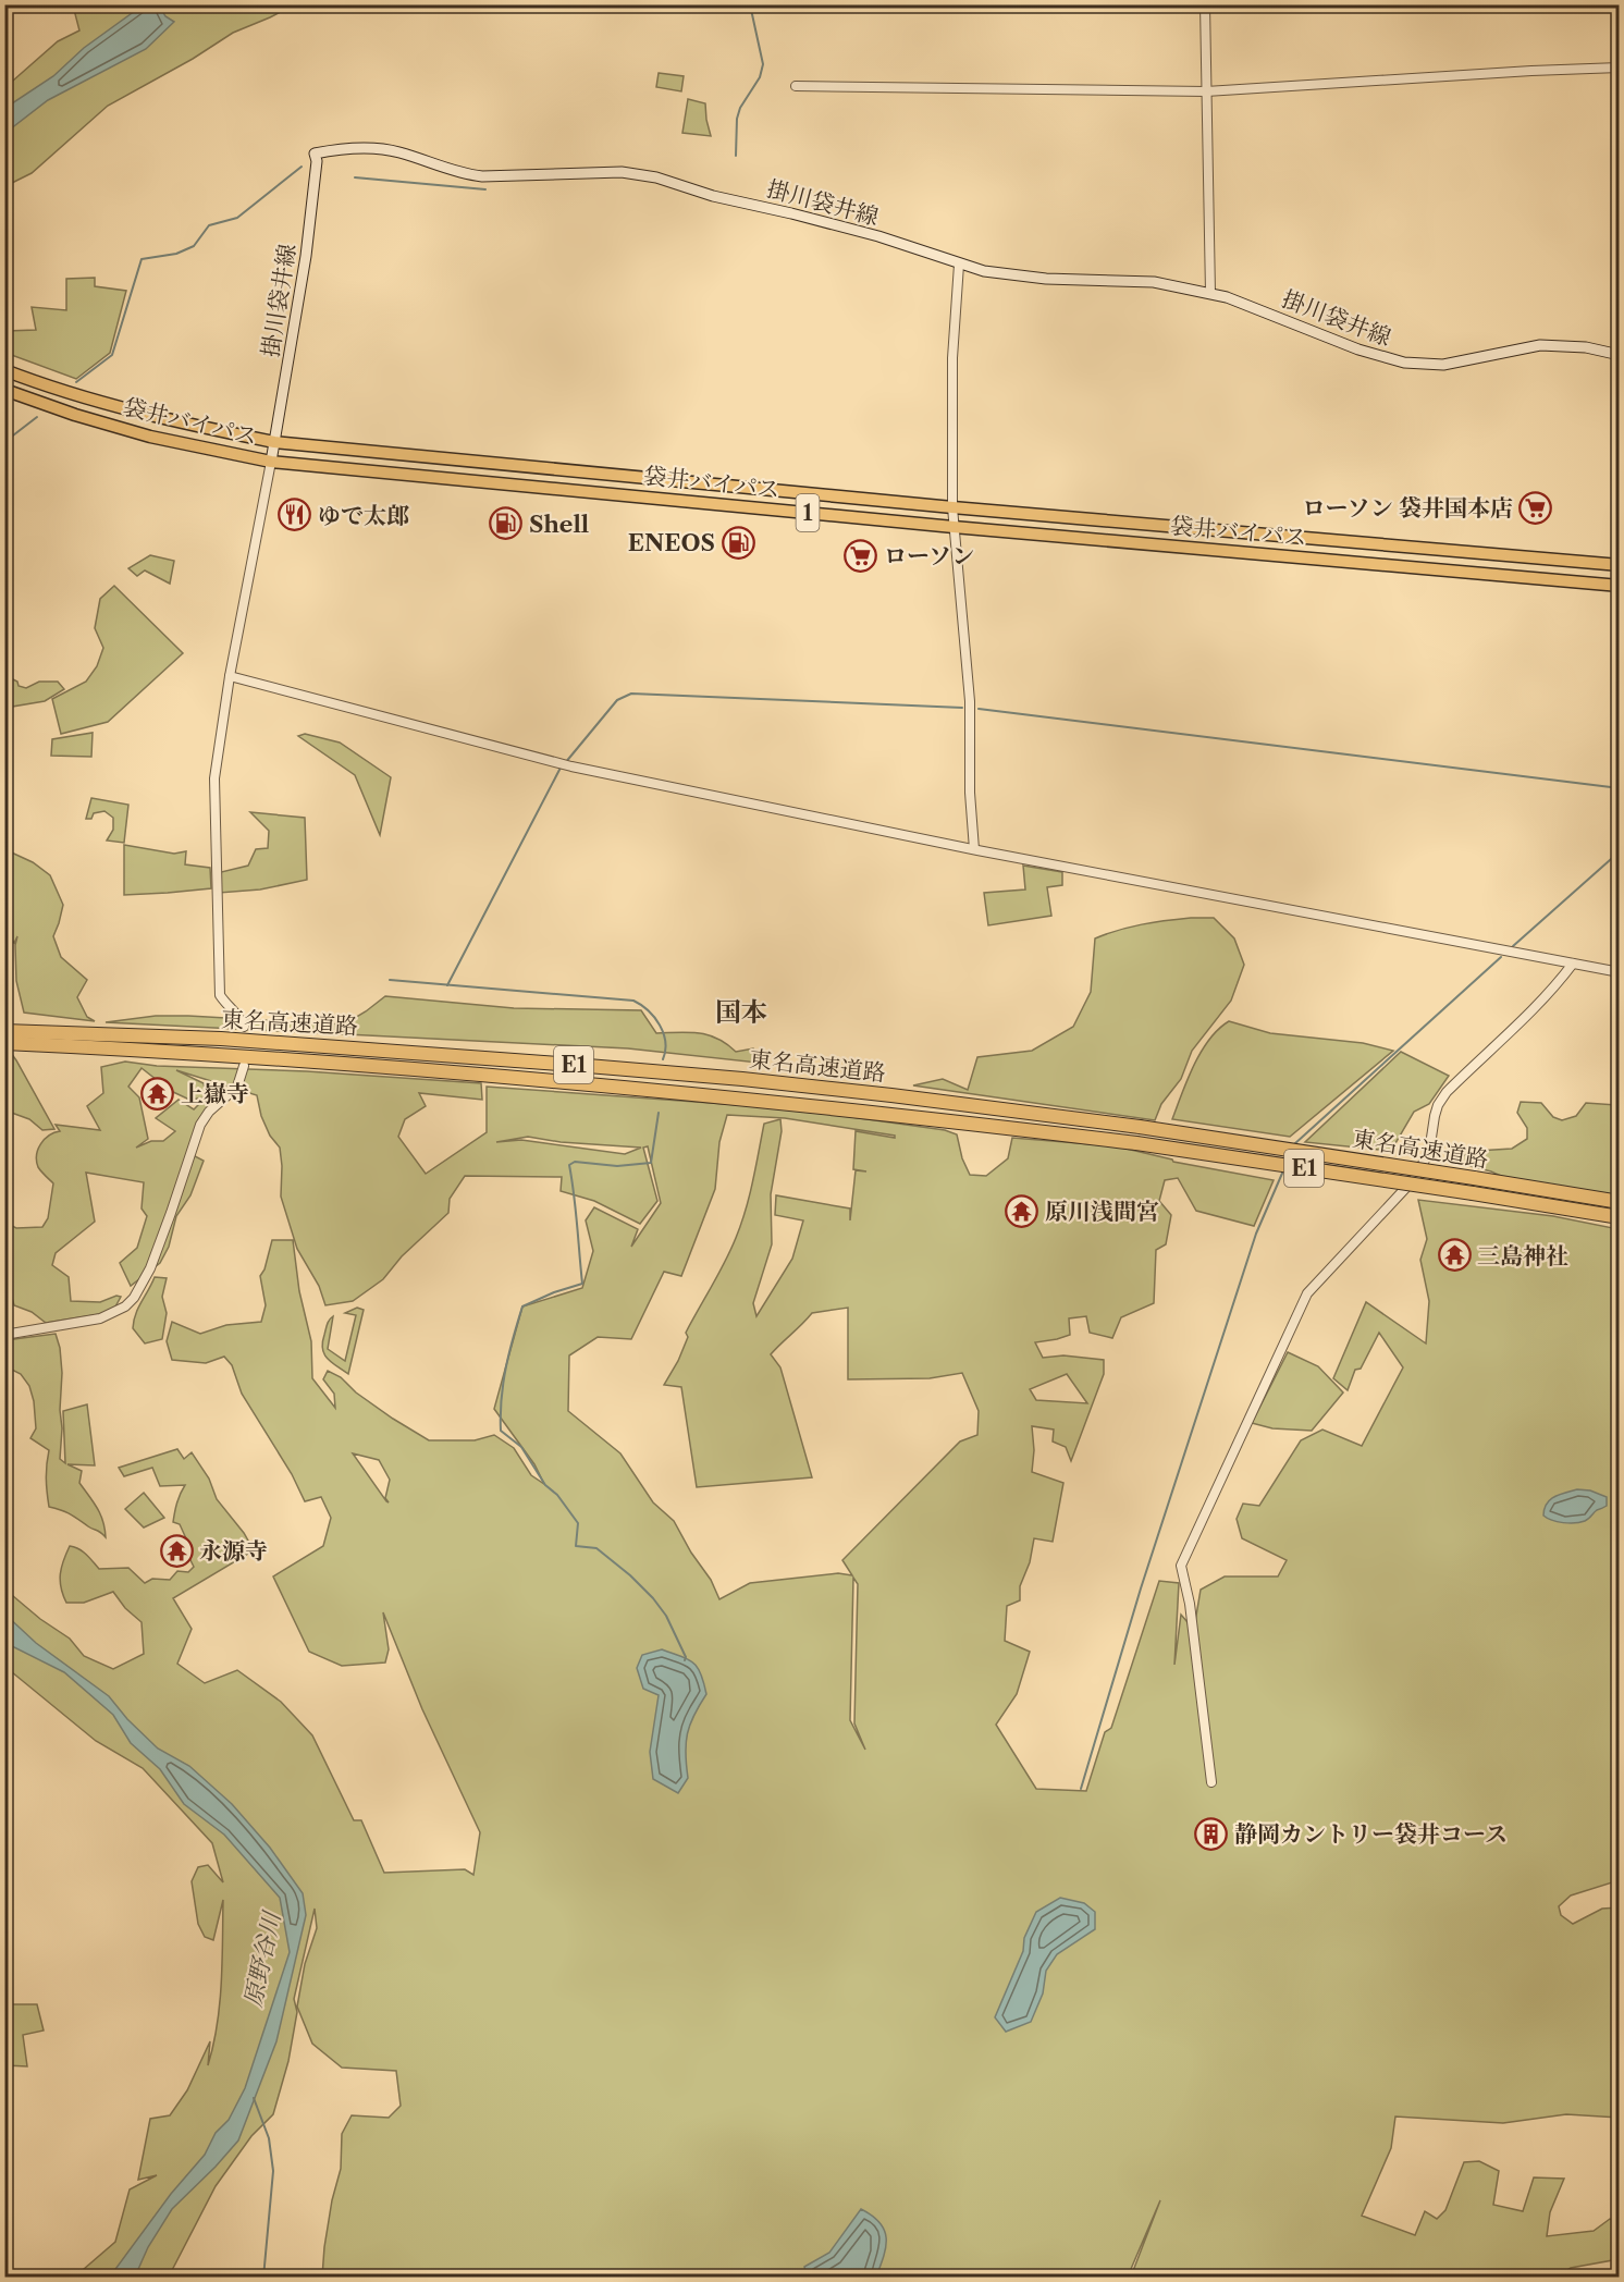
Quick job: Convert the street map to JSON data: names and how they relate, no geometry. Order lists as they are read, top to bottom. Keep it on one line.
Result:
{"streets":{"highway":["袋井バイパス","1","東名高速道路","E1"],"main road":["掛川袋井線"]},"crossings":[["掛川袋井線","袋井バイパス"]],"districts":["国本"],"water":["原野谷川"],"places":{"supermarket":["ローソン 袋井国本店","ローソン"],"restaurant":["ゆで太郎"],"fuel station":["Shell","ENEOS"],"temple":["上嶽寺","原川浅間宮","三島神社","永源寺"],"building":["静岡カントリー袋井コース"]}}
